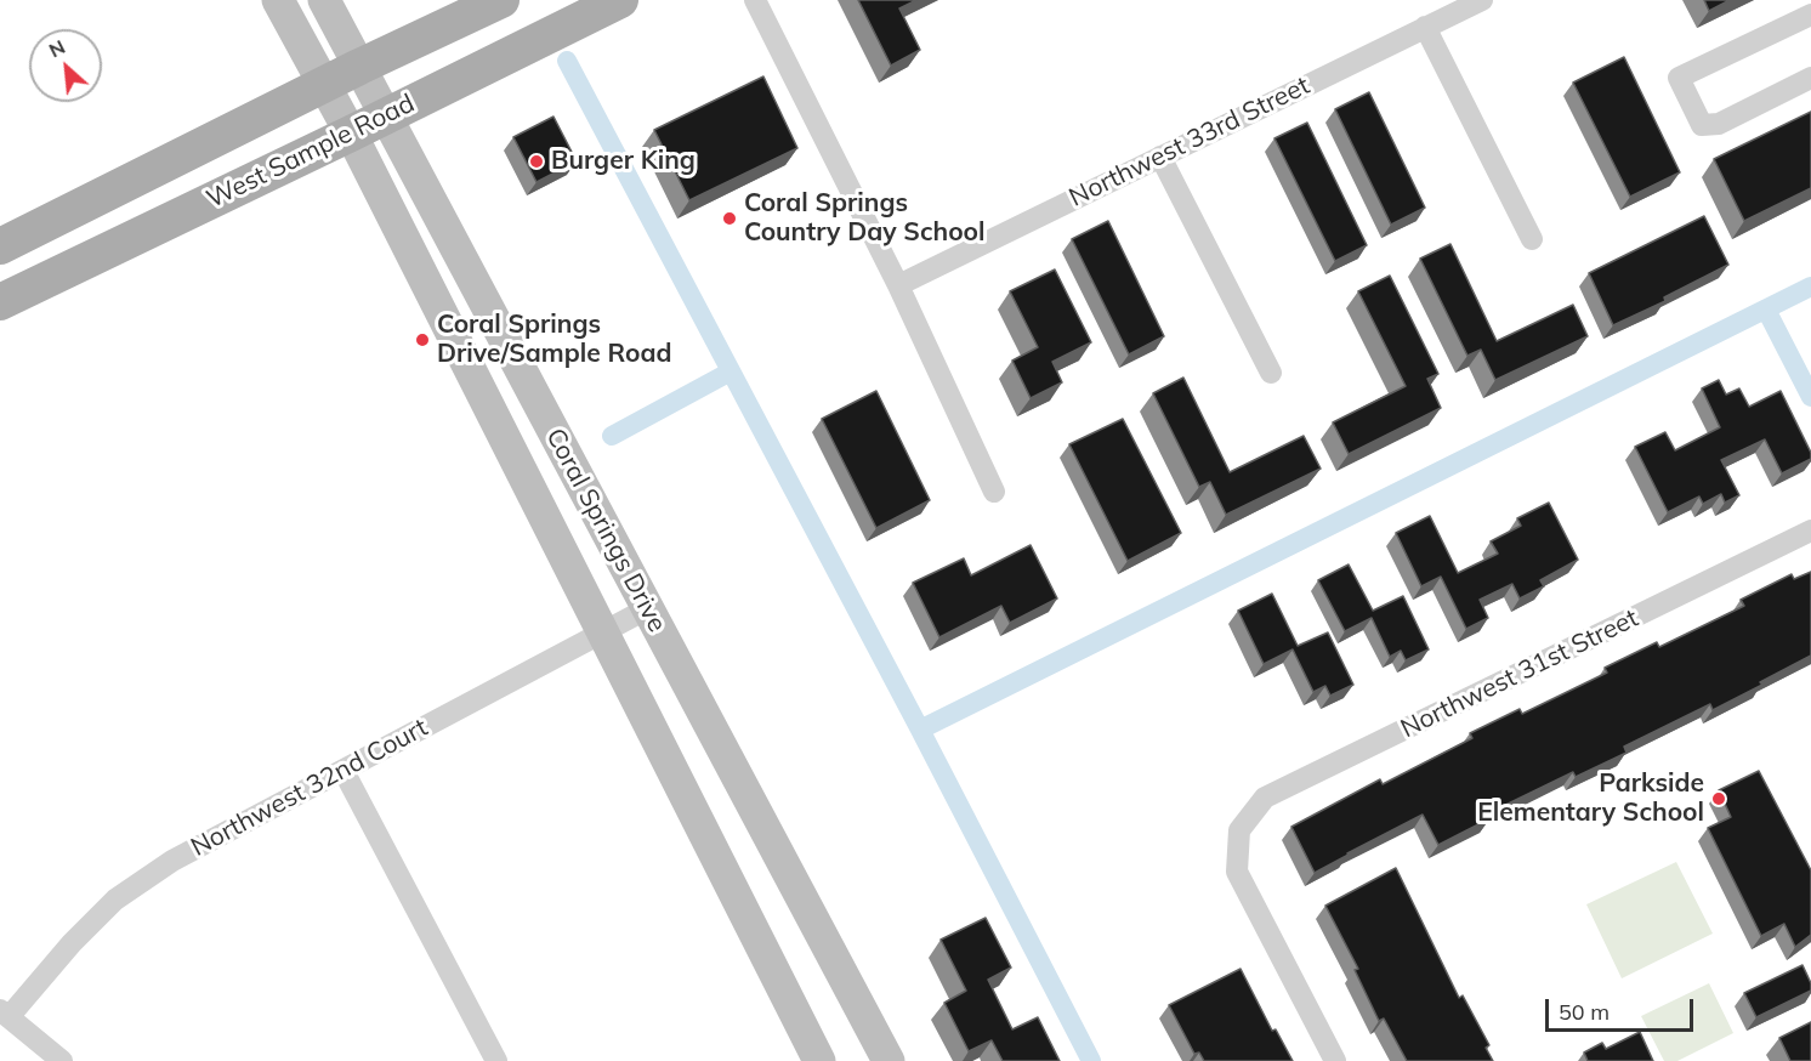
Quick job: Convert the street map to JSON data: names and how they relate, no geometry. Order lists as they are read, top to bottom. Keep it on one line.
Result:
{"streets":{"main road":["West Sample Road","Coral Springs Drive"],"street":["Northwest 33rd Street","Northwest 31st Street","Northwest 32nd Court"]},"crossings":[["West Sample Road","Coral Springs Drive"],["Coral Springs Drive","Northwest 32nd Court"]],"places":["Burger King","Coral Springs Country Day School","Coral Springs Drive/Sample Road","Parkside Elementary School"],"scale_bar":"50 m","north":"top left"}
